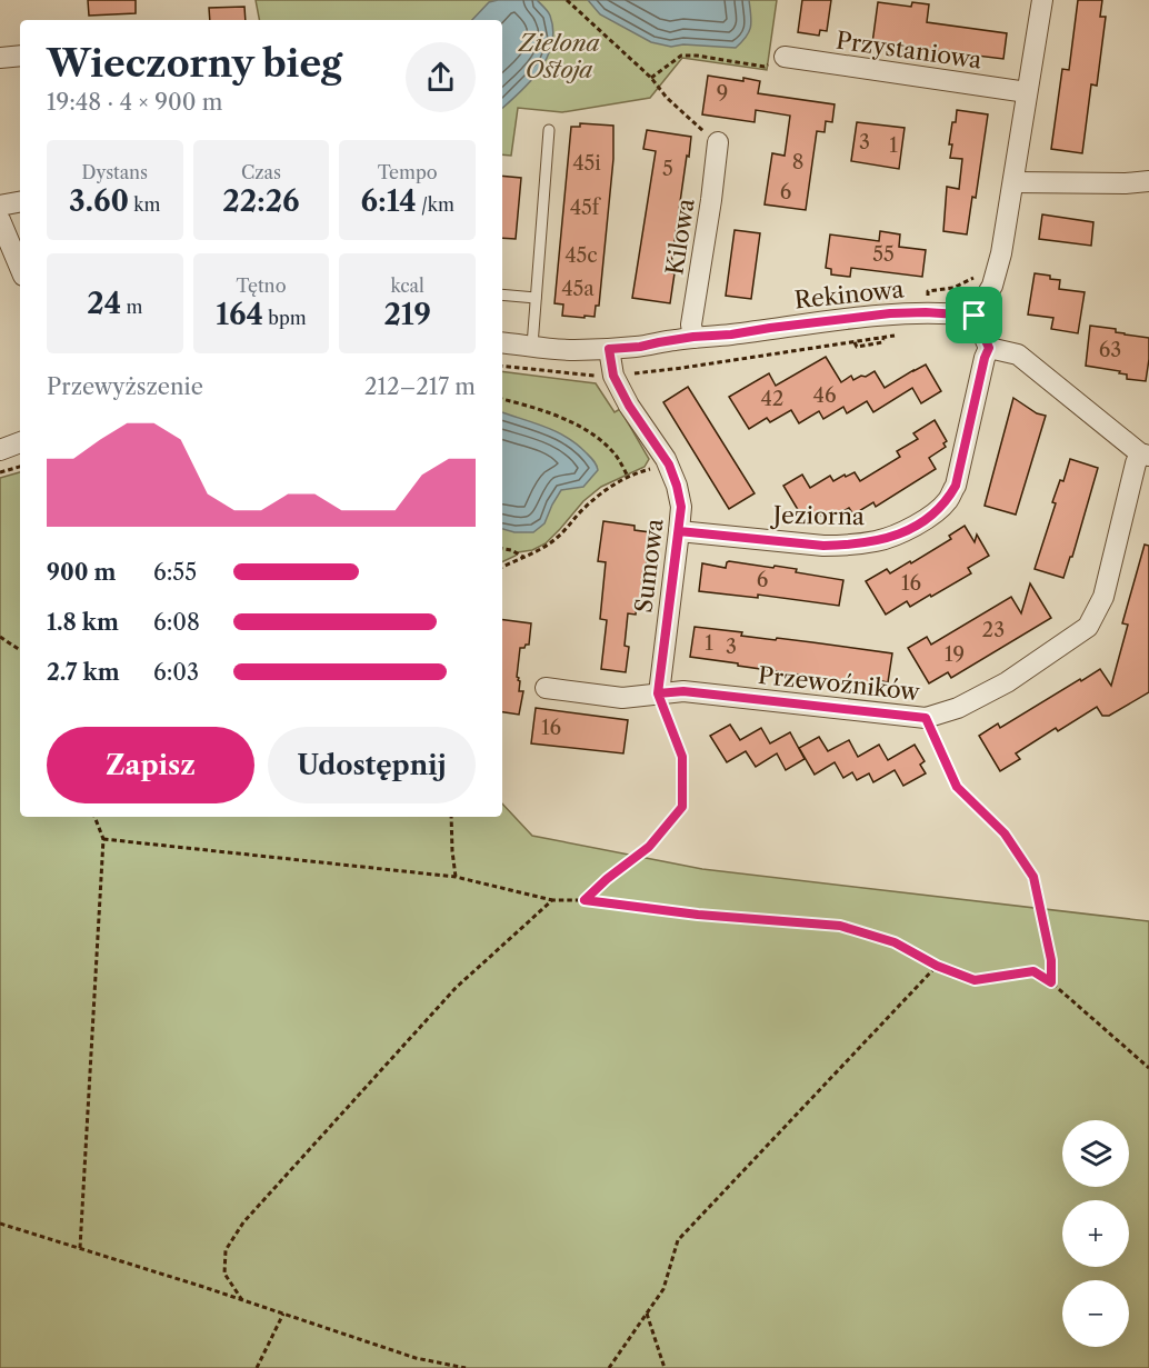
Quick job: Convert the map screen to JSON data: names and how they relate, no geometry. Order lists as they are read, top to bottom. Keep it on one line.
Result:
{"streets":{"street":["Przystaniowa","Kilowa","Rekinowa","Jeziorna","Sumowa","Przewoźników"]},"crossings":[["Kilowa","Rekinowa"],["Rekinowa","Sumowa"],["Jeziorna","Sumowa"],["Sumowa","Przewoźników"]],"parks":["Zielona Ostoja"],"house_numbers":["9","3","1","8","45i","5","6","45f","55","45c","45a","63","46","42","6","16","23","1","3","19","16"],"page":{"heading":["Wieczorny bieg","19:48 · 4 × 900 m"],"stats":[["Dystans","3.60 km"],["Czas","22:26"],["Tempo","6:14 /km"],["24 m"],["Tętno","164 bpm"],["kcal","219"]],"chart":["Przewyższenie","212–217 m"],"list":[{"name":"900 m","note":"6:55"},{"name":"1.8 km","note":"6:08"},{"name":"2.7 km","note":"6:03"}],"buttons":["Zapisz","Udostępnij"],"map_buttons":["+","−"]}}
